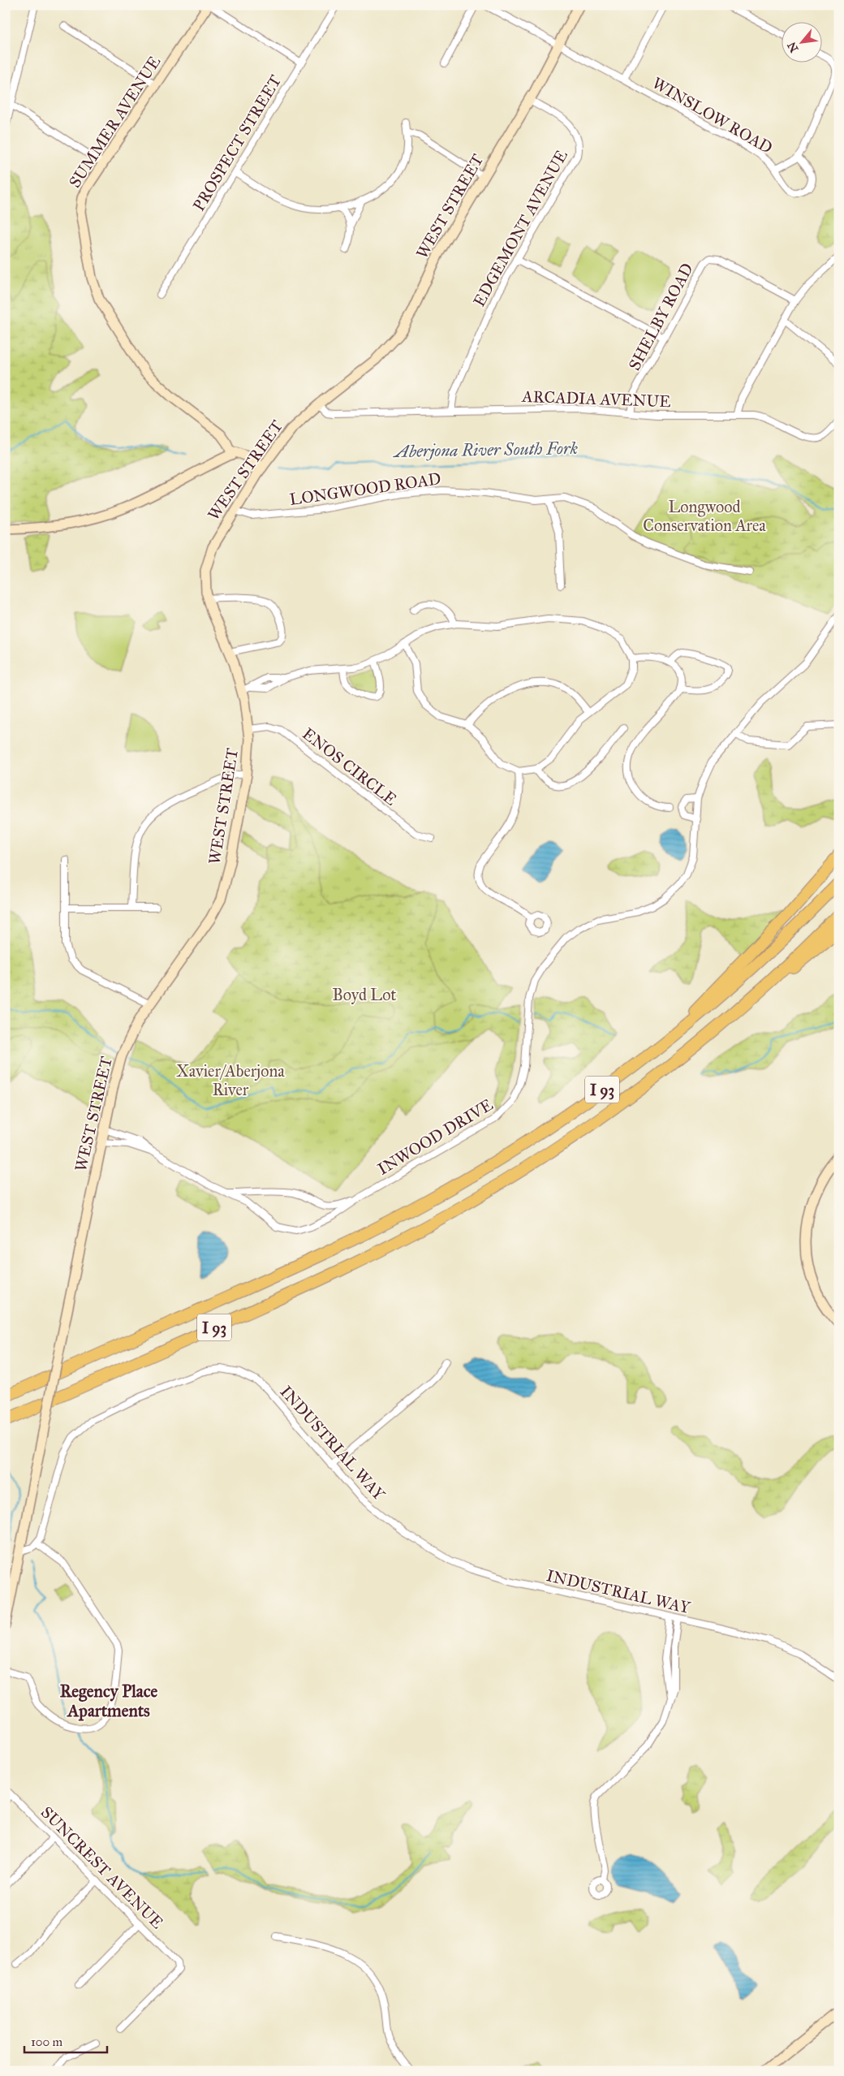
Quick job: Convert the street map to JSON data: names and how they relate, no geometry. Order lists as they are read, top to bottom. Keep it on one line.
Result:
{"streets":{"highway":["I 93"],"main road":["SUMMER AVENUE","WEST STREET"],"street":["WINSLOW ROAD","PROSPECT STREET","EDGEMONT AVENUE","SHELBY ROAD","ARCADIA AVENUE","LONGWOOD ROAD","ENOS CIRCLE","INWOOD DRIVE","INDUSTRIAL WAY","SUNCREST AVENUE"]},"crossings":[["WINSLOW ROAD","WEST STREET"],["WEST STREET","EDGEMONT AVENUE"],["WEST STREET","ARCADIA AVENUE"],["WEST STREET","LONGWOOD ROAD"],["WEST STREET","ENOS CIRCLE"],["WEST STREET","INWOOD DRIVE"],["EDGEMONT AVENUE","ARCADIA AVENUE"],["SHELBY ROAD","ARCADIA AVENUE"]],"districts":["Regency Place Apartments"],"water":["Aberjona River South Fork"],"parks":["Longwood Conservation Area","Boyd Lot","Xavier/Aberjona River"],"scale_bar":"100 m","north":"bottom left"}
